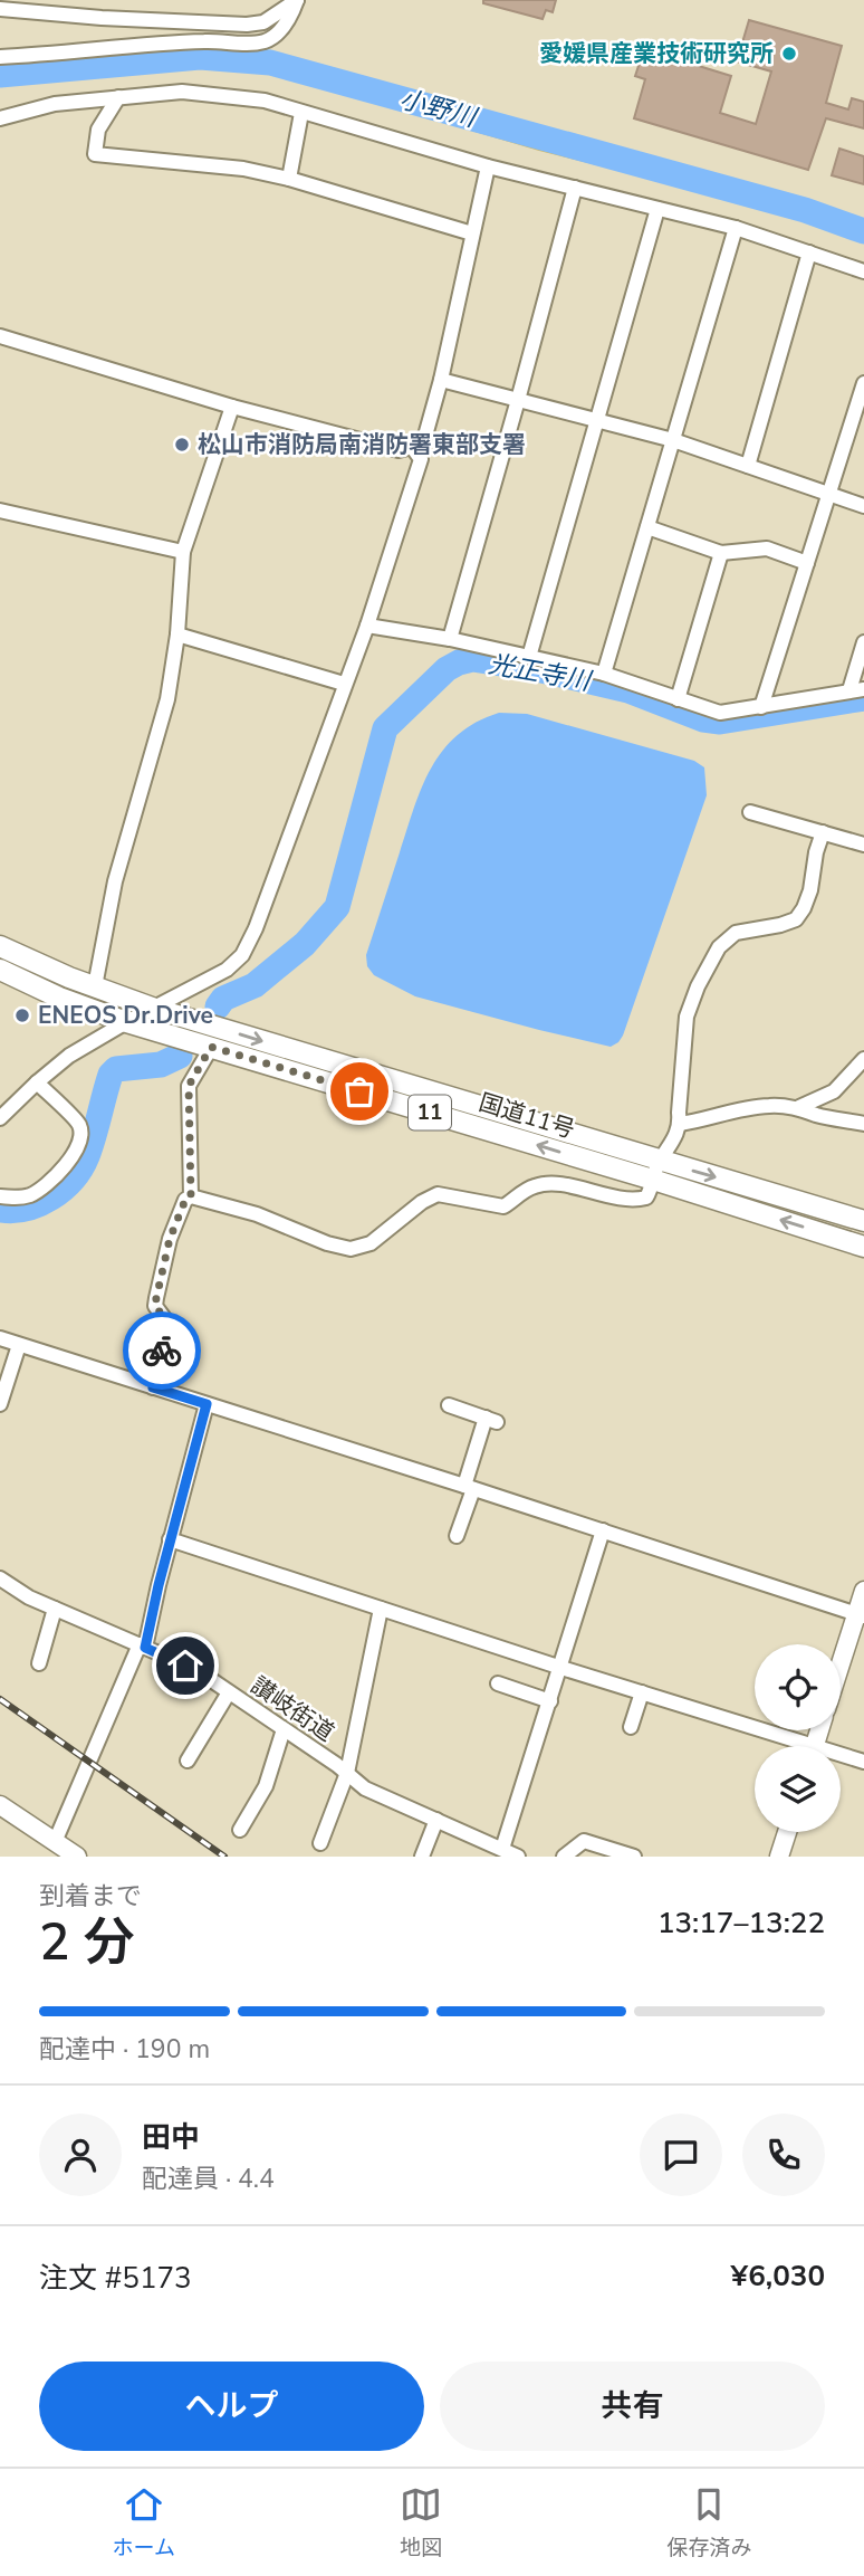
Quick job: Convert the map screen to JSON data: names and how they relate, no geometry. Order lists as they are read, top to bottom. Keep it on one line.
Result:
{"streets":{"highway":["11","国道11号"],"street":["讃岐街道"]},"water":["小野川","光正寺川"],"places":["愛媛県産業技術研究所","松山市消防局南消防署東部支署","ENEOS Dr.Drive"],"page":{"heading":["2 分","到着まで","13:17–13:22"],"panel":["田中","配達員 · 4.4","注文 #5173","¥6,030"],"bar":"配達中 · 190 m","buttons":["ヘルプ","共有"],"tabs":["ホーム","地図","保存済み"]}}
